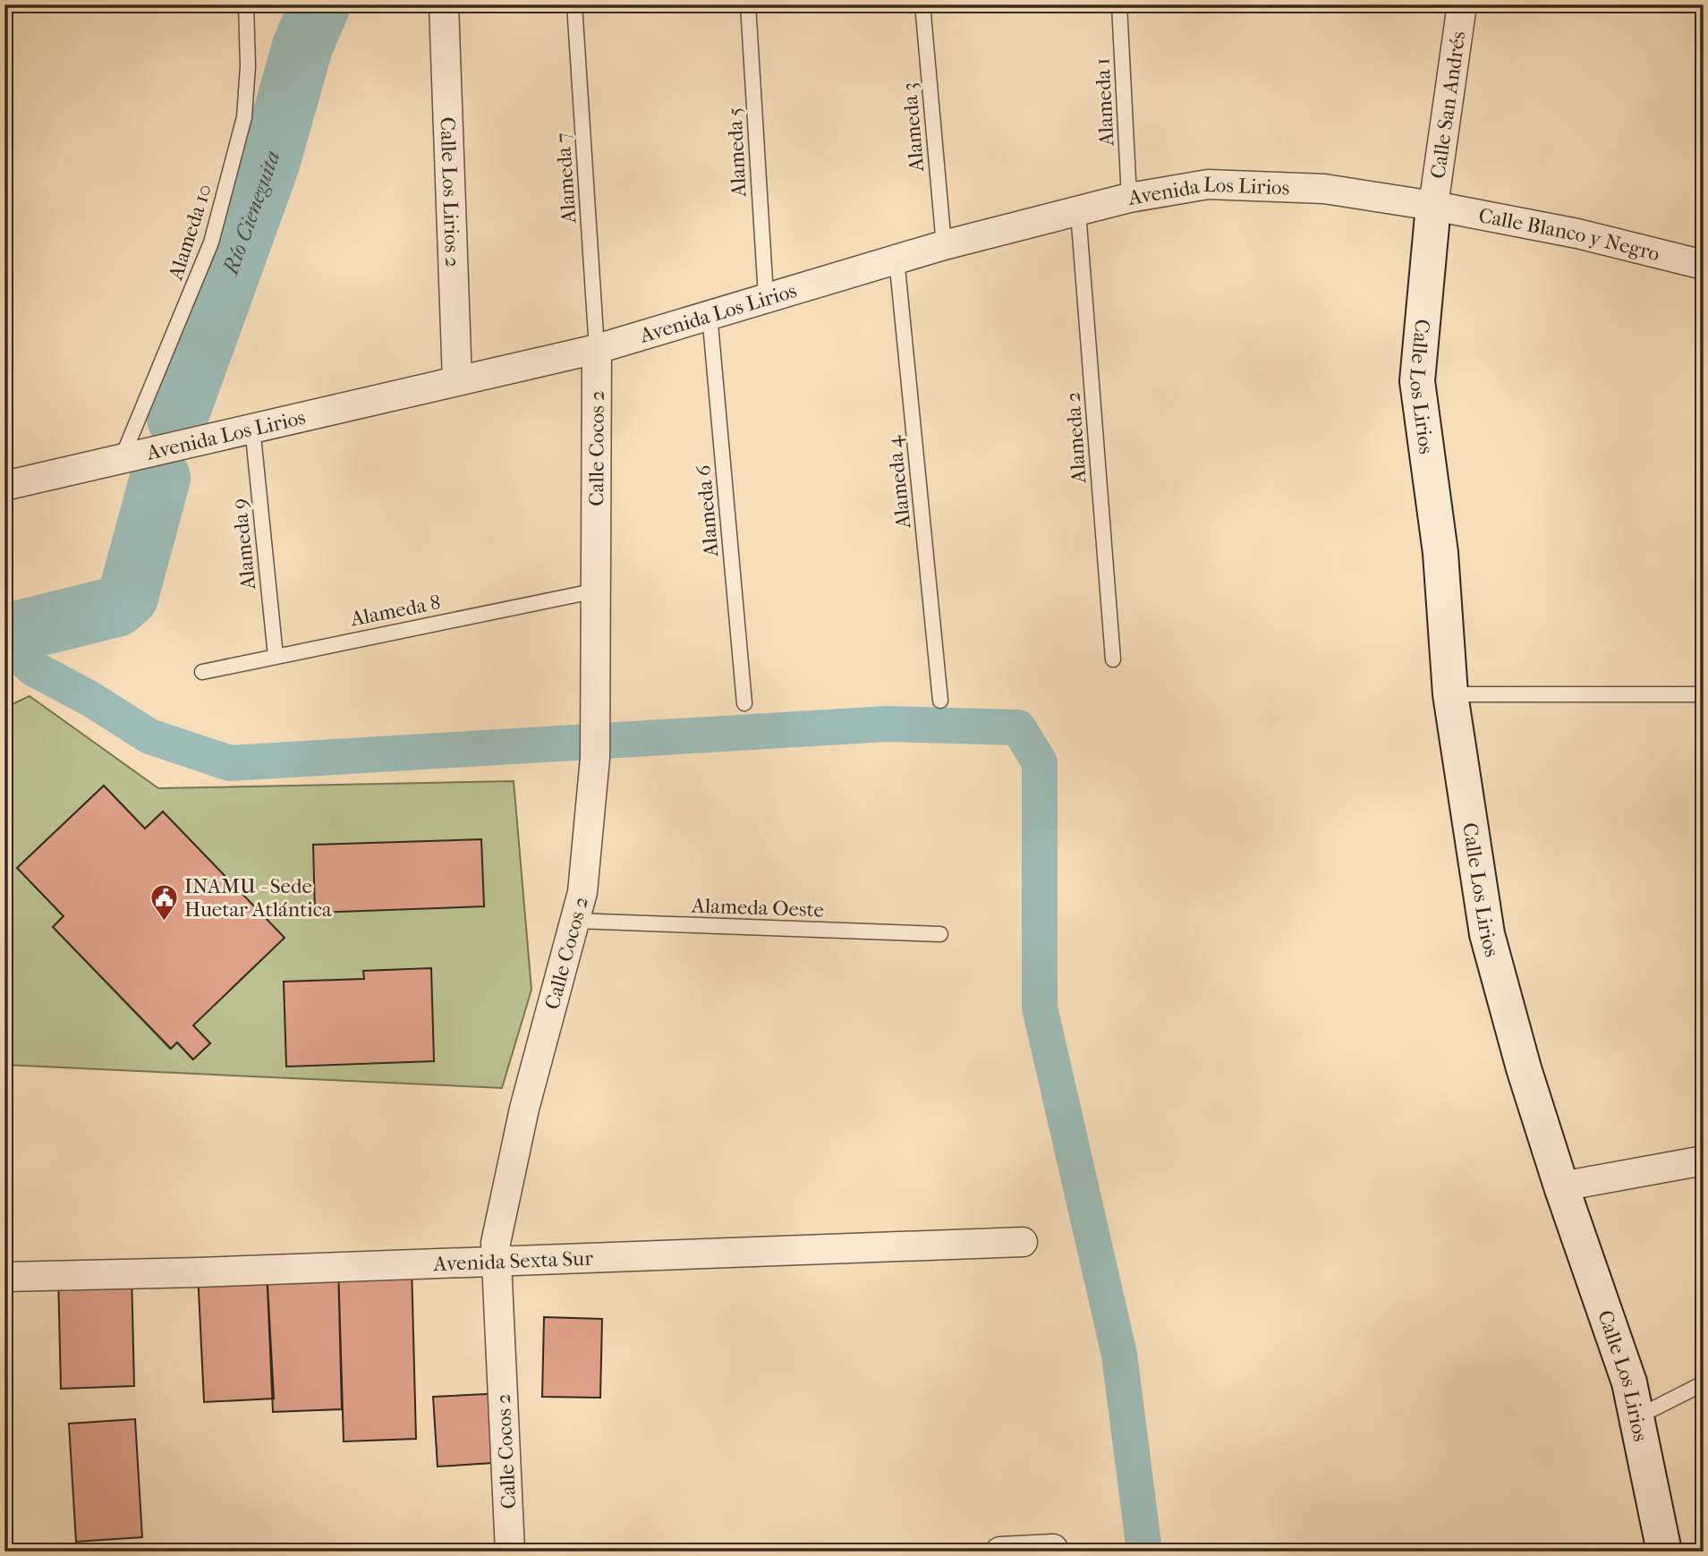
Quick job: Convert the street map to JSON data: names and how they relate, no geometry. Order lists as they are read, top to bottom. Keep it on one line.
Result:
{"streets":{"street":["Calle San Andrés","Calle Los Lirios 2","Avenida Los Lirios","Calle Blanco y Negro","Calle Los Lirios","Calle Cocos 2","Avenida Sexta Sur"],"lane":["Alameda 1","Alameda 3","Alameda 5","Alameda 7","Alameda 10","Alameda 2","Alameda 4","Alameda 6","Alameda 9","Alameda 8","Alameda Oeste"]},"crossings":[["Alameda 1","Avenida Los Lirios"],["Calle San Andrés","Avenida Los Lirios"],["Calle San Andrés","Calle Blanco y Negro"],["Calle San Andrés","Calle Los Lirios"],["Alameda 3","Avenida Los Lirios"],["Alameda 5","Avenida Los Lirios"],["Alameda 7","Avenida Los Lirios"],["Alameda 7","Calle Cocos 2"],["Calle Los Lirios 2","Avenida Los Lirios"],["Avenida Los Lirios","Alameda 10"],["Avenida Los Lirios","Calle Blanco y Negro"],["Avenida Los Lirios","Calle Los Lirios"],["Avenida Los Lirios","Alameda 2"],["Avenida Los Lirios","Calle Cocos 2"],["Avenida Los Lirios","Alameda 4"],["Avenida Los Lirios","Alameda 6"],["Avenida Los Lirios","Alameda 9"],["Calle Blanco y Negro","Calle Los Lirios"],["Calle Cocos 2","Alameda 8"],["Calle Cocos 2","Alameda Oeste"],["Calle Cocos 2","Avenida Sexta Sur"],["Alameda 9","Alameda 8"]],"water":["Río Cieneguita"],"places":{"public building":["INAMU - Sede Huetar Atlántica"]}}
